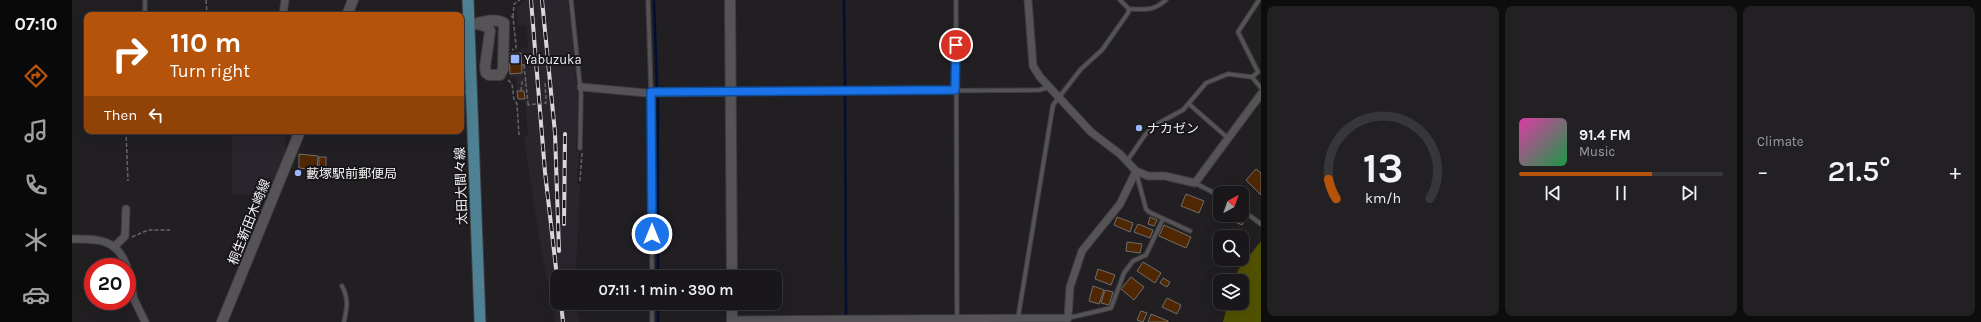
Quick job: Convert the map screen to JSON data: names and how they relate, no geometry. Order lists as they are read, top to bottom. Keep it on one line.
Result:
{"streets":{"main road":["太田大間々線"],"street":["桐生新田木崎線"]},"places":{"transit":["Yabuzuka"],"other":["ナカゼン","藪塚駅前郵便局"]},"north":"top right","page":{"tabs":"07:10","tile":"Climate","turn":["110 m","Turn right"],"then":"Then","song":["91.4 FM","Music"],"heat":["−","21.5°","+"],"limit":"20","trip":"07:11 · 1 min · 390 m","gauge":["13","km/h"]}}
